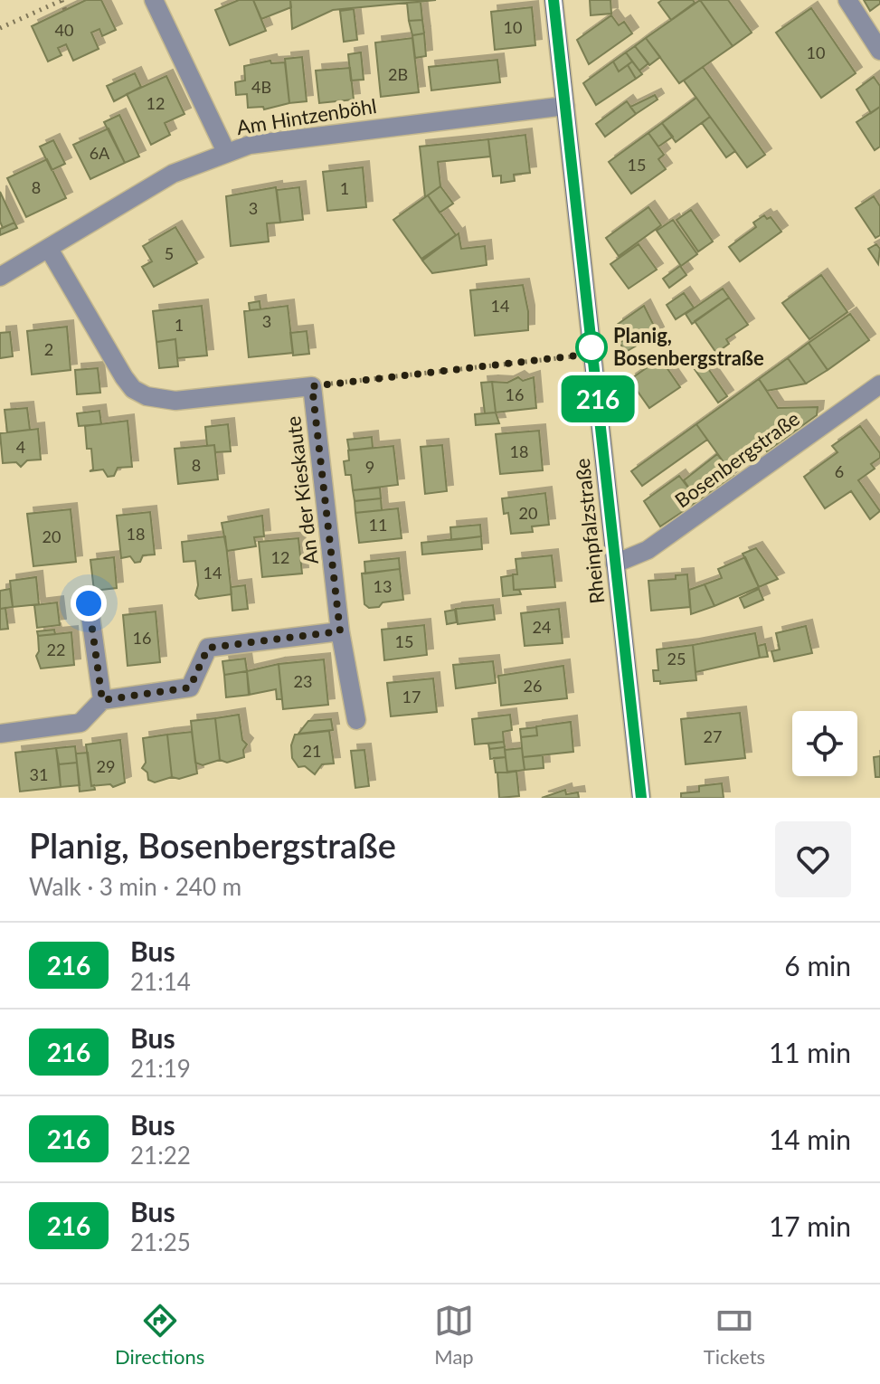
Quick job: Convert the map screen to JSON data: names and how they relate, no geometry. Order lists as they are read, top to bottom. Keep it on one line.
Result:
{"streets":{"street":["Am Hintzenböhl","Bosenbergstraße","An der Kieskaute","Rheinpfalzstraße"]},"crossings":[["Am Hintzenböhl","An der Kieskaute"],["Am Hintzenböhl","Rheinpfalzstraße"],["Bosenbergstraße","Rheinpfalzstraße"]],"places":["Planig, Bosenbergstraße"],"lines":["bus line 216"],"house_numbers":["10","40","10","2B","4B","12","6A","15","8","1","3","5","14","3","1","2","16","4","18","8","9","6","20","11","18","20","12","14","13","24","16","15","22","25","23","26","17","27","21","29","31"],"page":{"on_map":"216","heading":["Planig, Bosenbergstraße","Walk · 3 min · 240 m"],"list":[{"mark":"216","name":"Bus","note":"21:14","value":"6 min"},{"mark":"216","name":"Bus","note":"21:19","value":"11 min"},{"mark":"216","name":"Bus","note":"21:22","value":"14 min"},{"mark":"216","name":"Bus","note":"21:25","value":"17 min"}],"tabs":["Directions","Map","Tickets"]}}
